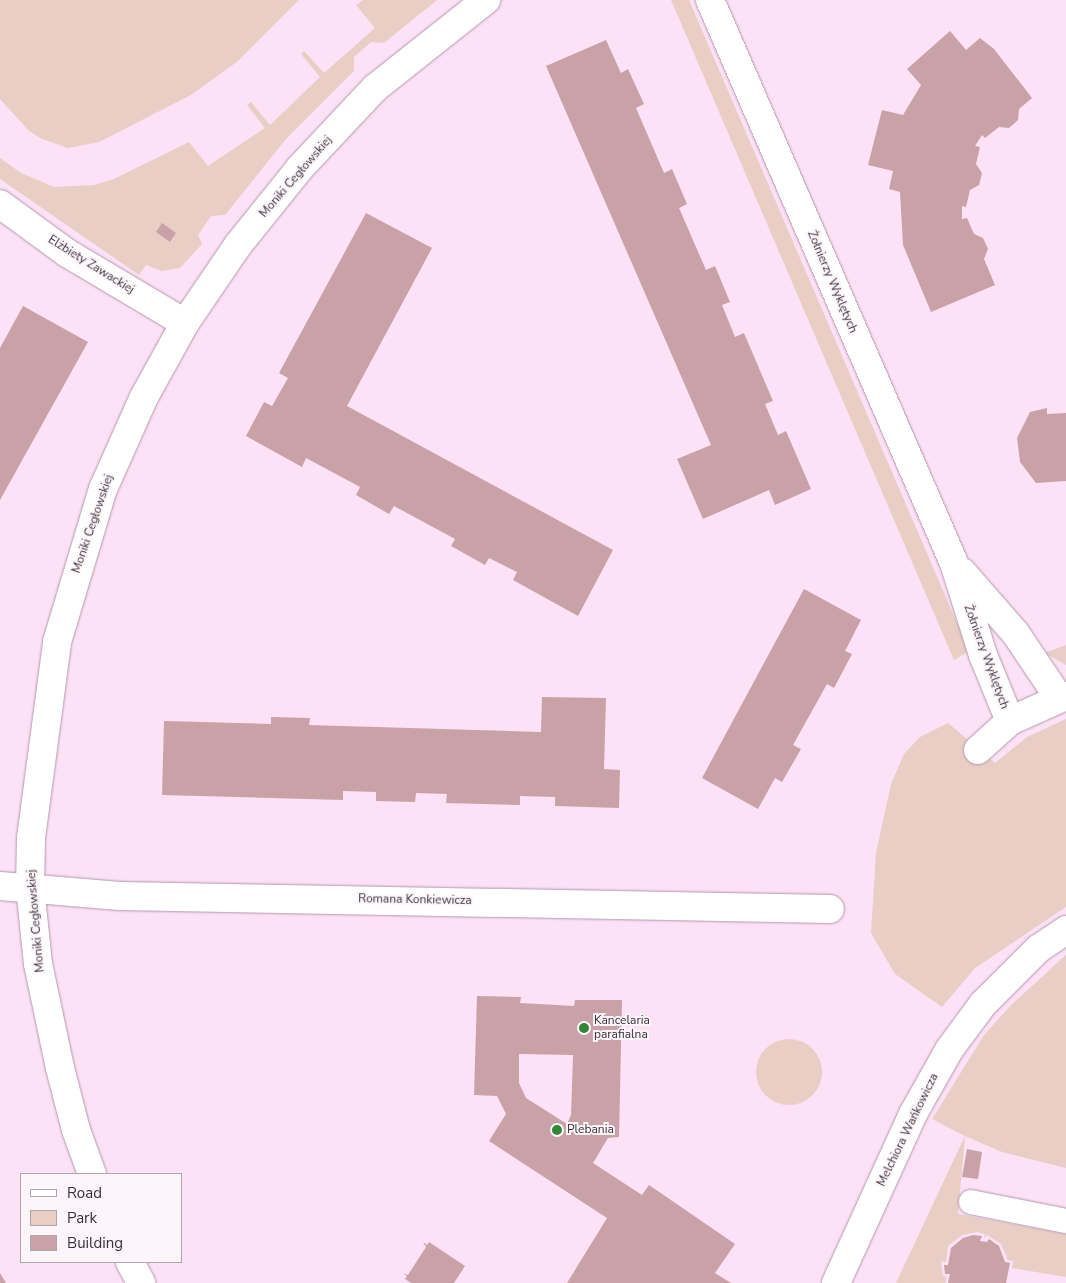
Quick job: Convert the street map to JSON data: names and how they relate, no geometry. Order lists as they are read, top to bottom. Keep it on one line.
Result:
{"streets":{"street":["Moniki Cegłowskiej","Elżbiety Zawackiej","Żołnierzy Wyklętych","Romana Konkiewicza","Melchiora Wańkowicza"]},"crossings":[["Moniki Cegłowskiej","Elżbiety Zawackiej"],["Moniki Cegłowskiej","Romana Konkiewicza"]],"places":["Kancelaria parafialna","Plebania"],"legend":["Road","Park","Building"]}
